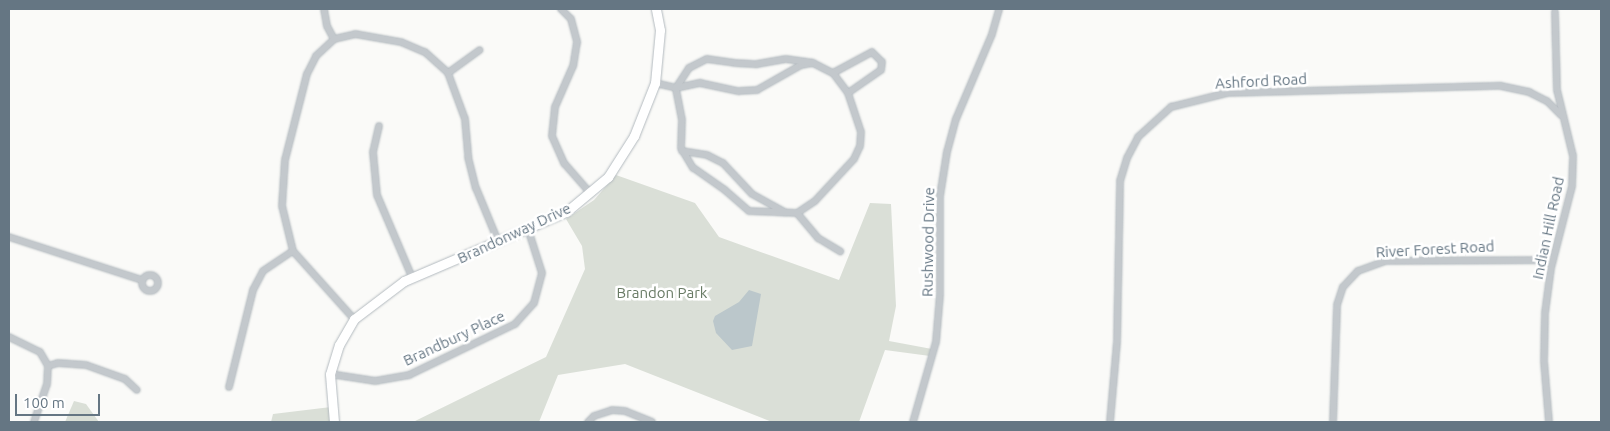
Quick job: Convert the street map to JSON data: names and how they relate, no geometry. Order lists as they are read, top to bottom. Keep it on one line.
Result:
{"streets":{"street":["Ashford Road","Indian Hill Road","Brandonway Drive","Rushwood Drive","River Forest Road","Brandbury Place"]},"crossings":[["Ashford Road","Indian Hill Road"],["Indian Hill Road","River Forest Road"],["Brandonway Drive","Brandbury Place"]],"parks":["Brandon Park"],"scale_bar":"100 m"}
